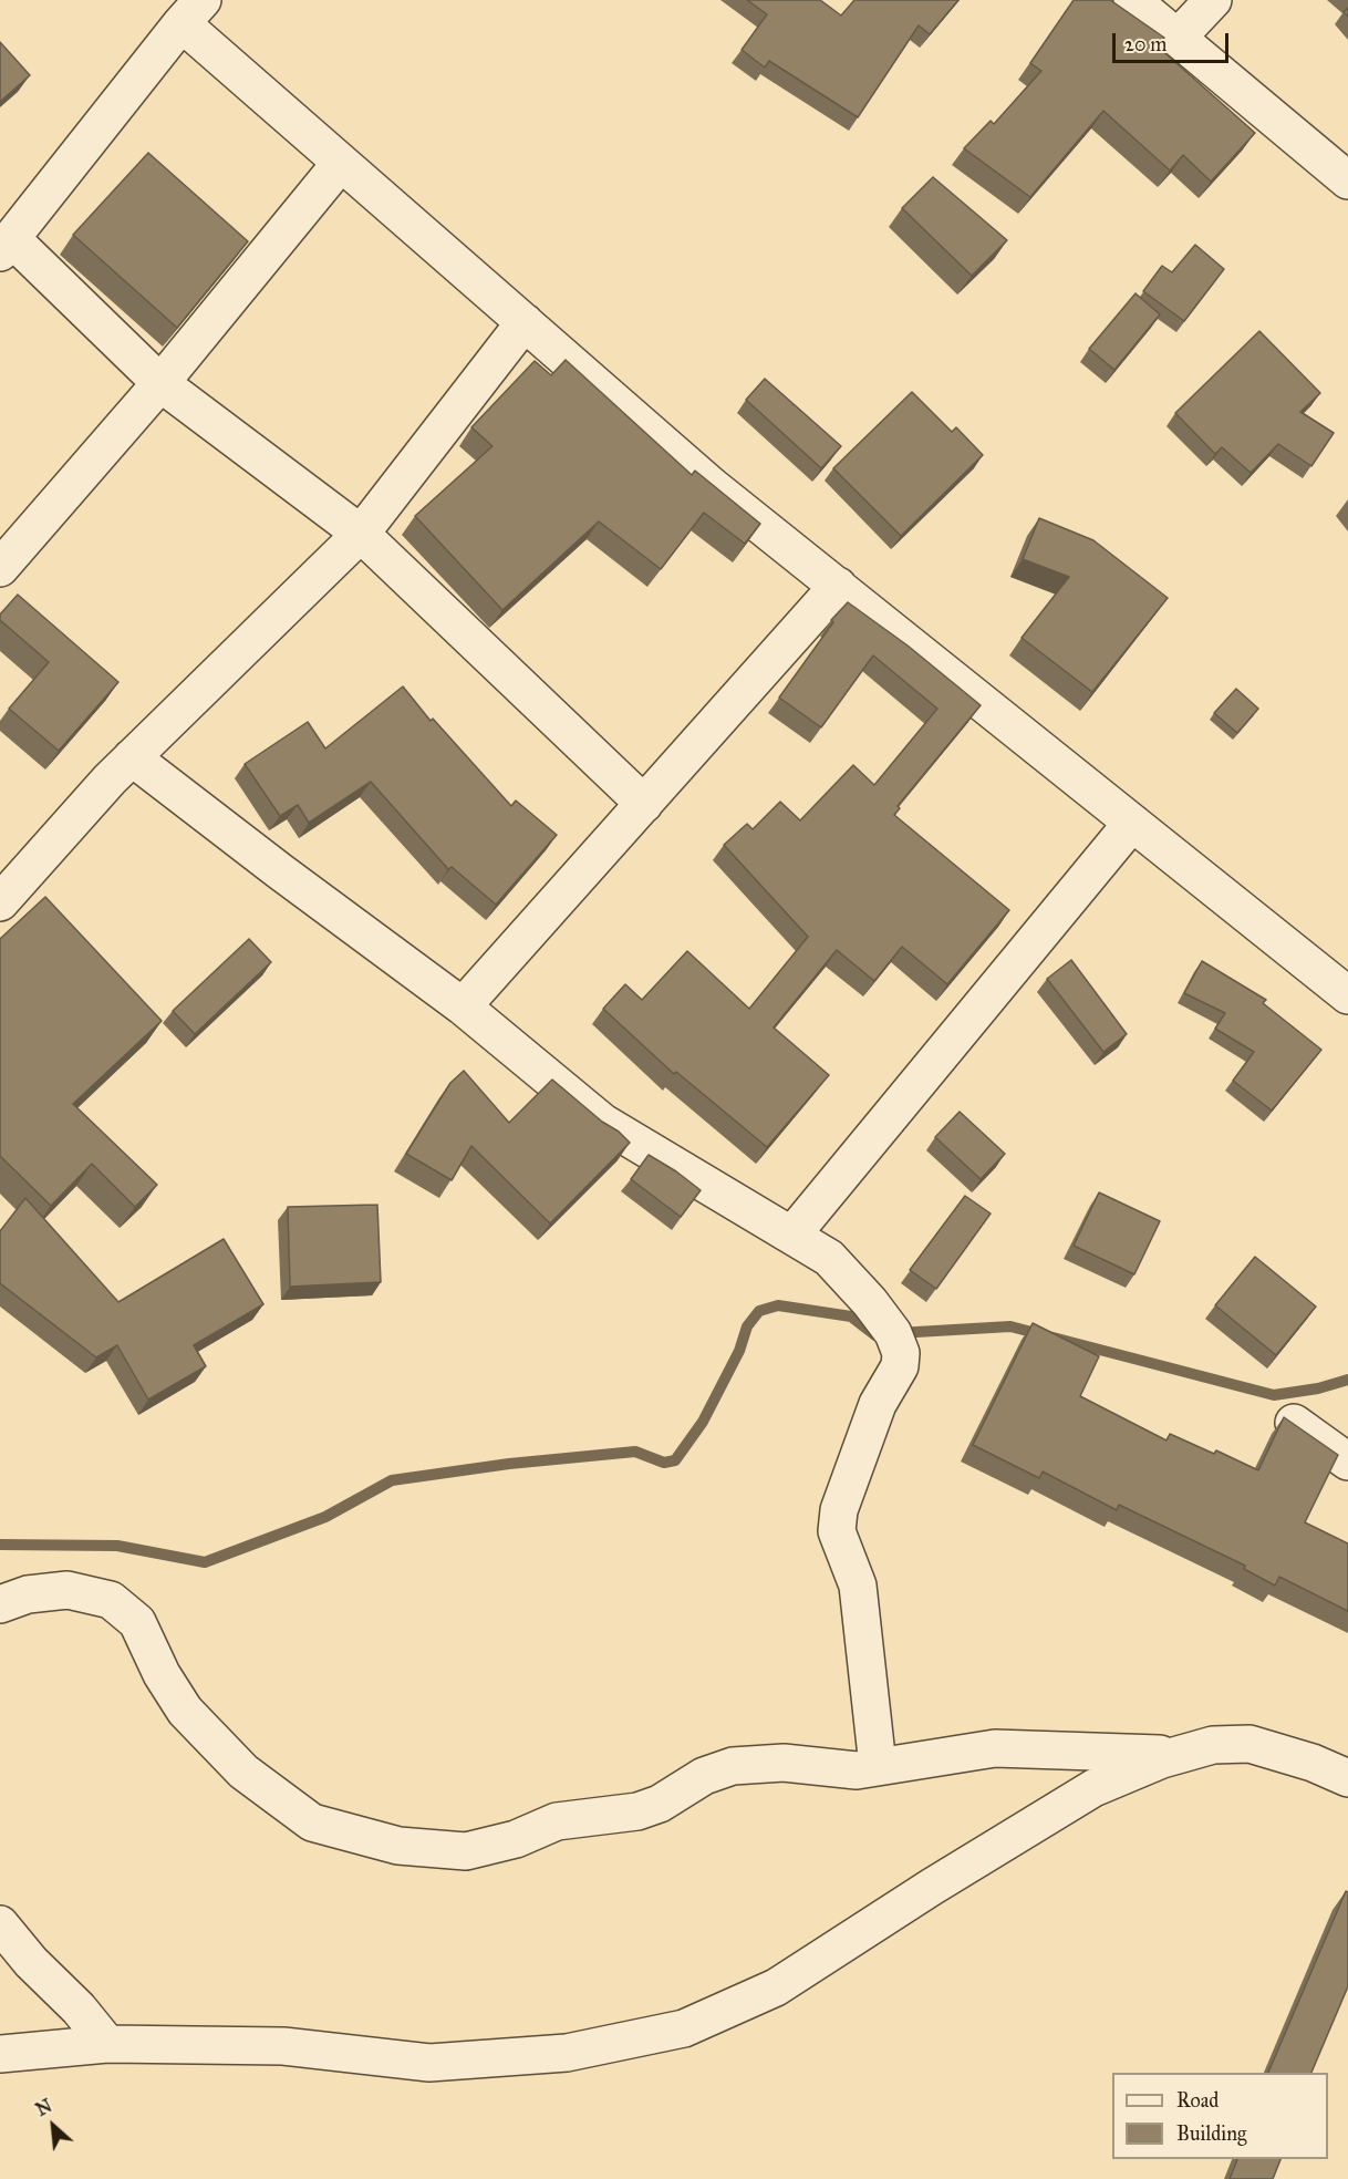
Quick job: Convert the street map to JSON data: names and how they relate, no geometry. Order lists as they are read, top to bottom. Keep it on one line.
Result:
{"legend":["Road","Building"],"scale_bar":"20 m","north":"top left"}
